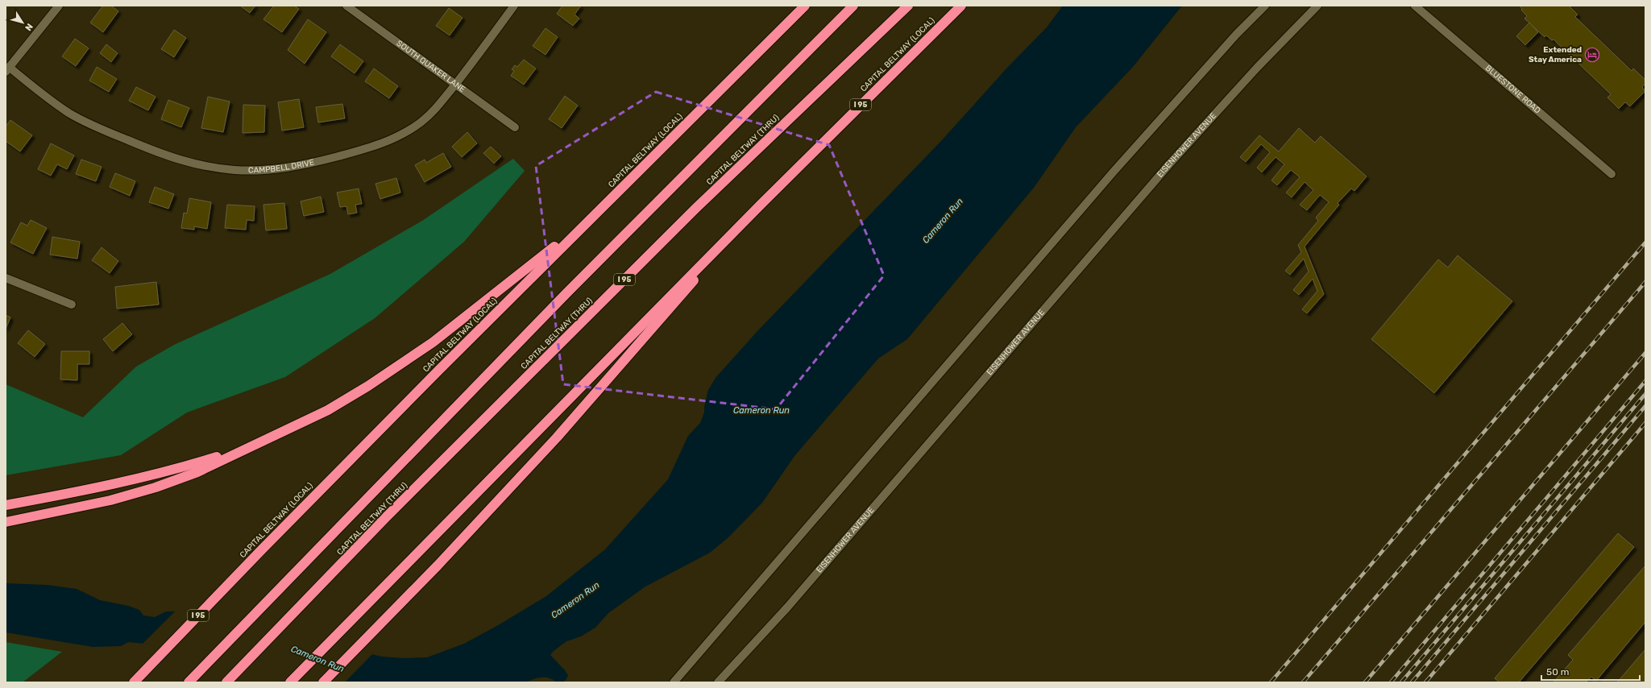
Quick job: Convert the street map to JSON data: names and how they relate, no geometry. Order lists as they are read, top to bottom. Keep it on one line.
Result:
{"streets":{"highway":["CAPITAL BELTWAY (LOCAL)","I 95","CAPITAL BELTWAY (THRU)"],"main road":["SOUTH QUAKER LANE","BLUESTONE ROAD","EISENHOWER AVENUE","CAMPBELL DRIVE"]},"crossings":[["SOUTH QUAKER LANE","CAMPBELL DRIVE"]],"water":["Cameron Run"],"places":{"hotel":["Extended Stay America"]},"scale_bar":"50 m","north":"bottom right"}
